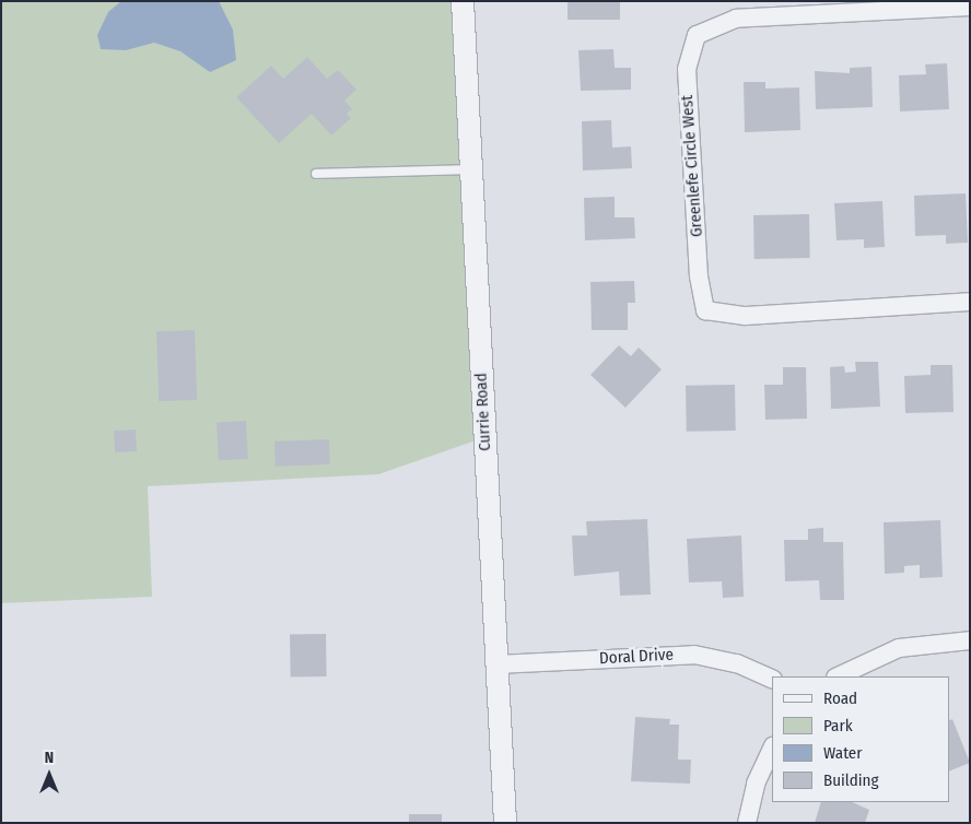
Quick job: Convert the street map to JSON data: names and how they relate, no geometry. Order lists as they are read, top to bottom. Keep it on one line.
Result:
{"streets":{"street":["Greenlefe Circle West","Currie Road","Doral Drive"]},"crossings":[["Currie Road","Doral Drive"]],"legend":["Road","Park","Water","Building"],"north":"top"}
